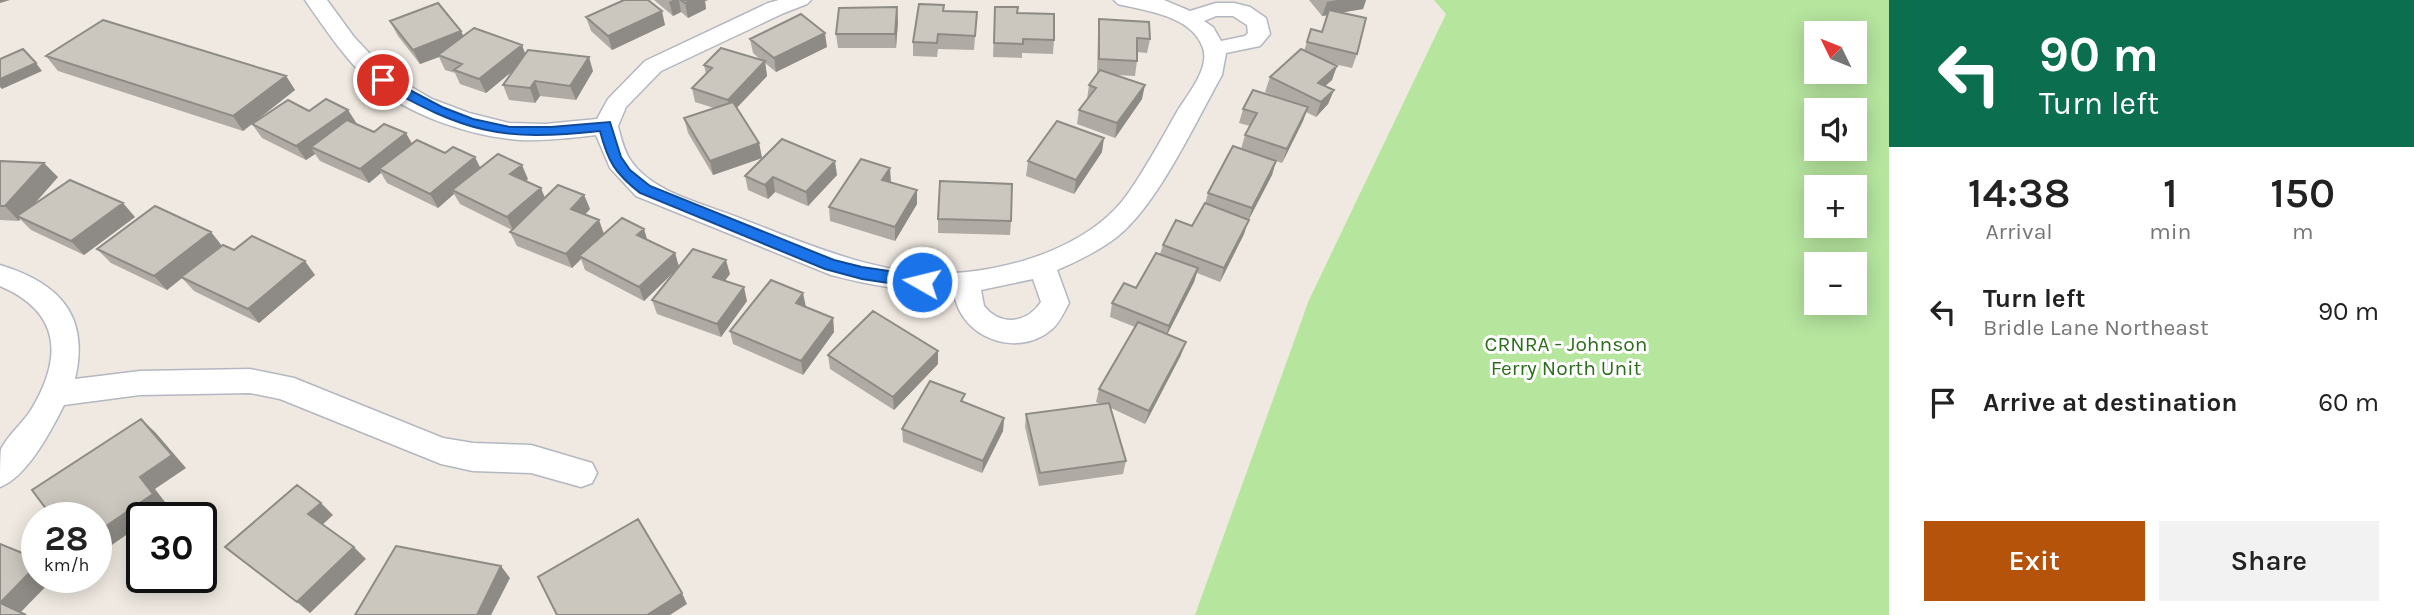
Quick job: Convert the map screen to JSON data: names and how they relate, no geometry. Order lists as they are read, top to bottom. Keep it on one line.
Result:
{"parks":["CRNRA - Johnson Ferry North Unit"],"north":"top left","page":{"turn":["90 m","Turn left"],"map_buttons":["+","−"],"eta":["14:38","Arrival","1","min","150","m"],"list":[{"name":"Turn left","note":"Bridle Lane Northeast","value":"90 m"},{"name":"Arrive at destination","value":"60 m"}],"speed":"28 km/h","limit":"30","buttons":["Exit","Share"]}}
